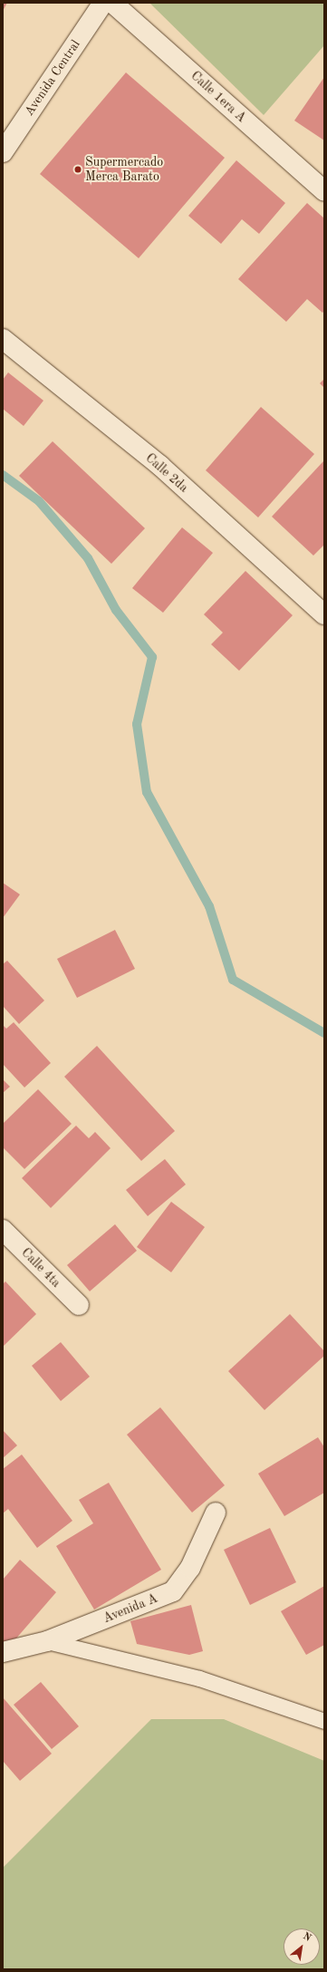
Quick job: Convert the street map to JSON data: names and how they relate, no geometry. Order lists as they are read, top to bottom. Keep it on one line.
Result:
{"streets":{"street":["Avenida Central","Calle 1era A","Calle 2da","Calle 4ta","Avenida A"]},"places":["Supermercado Merca Barato"],"north":"top right"}
